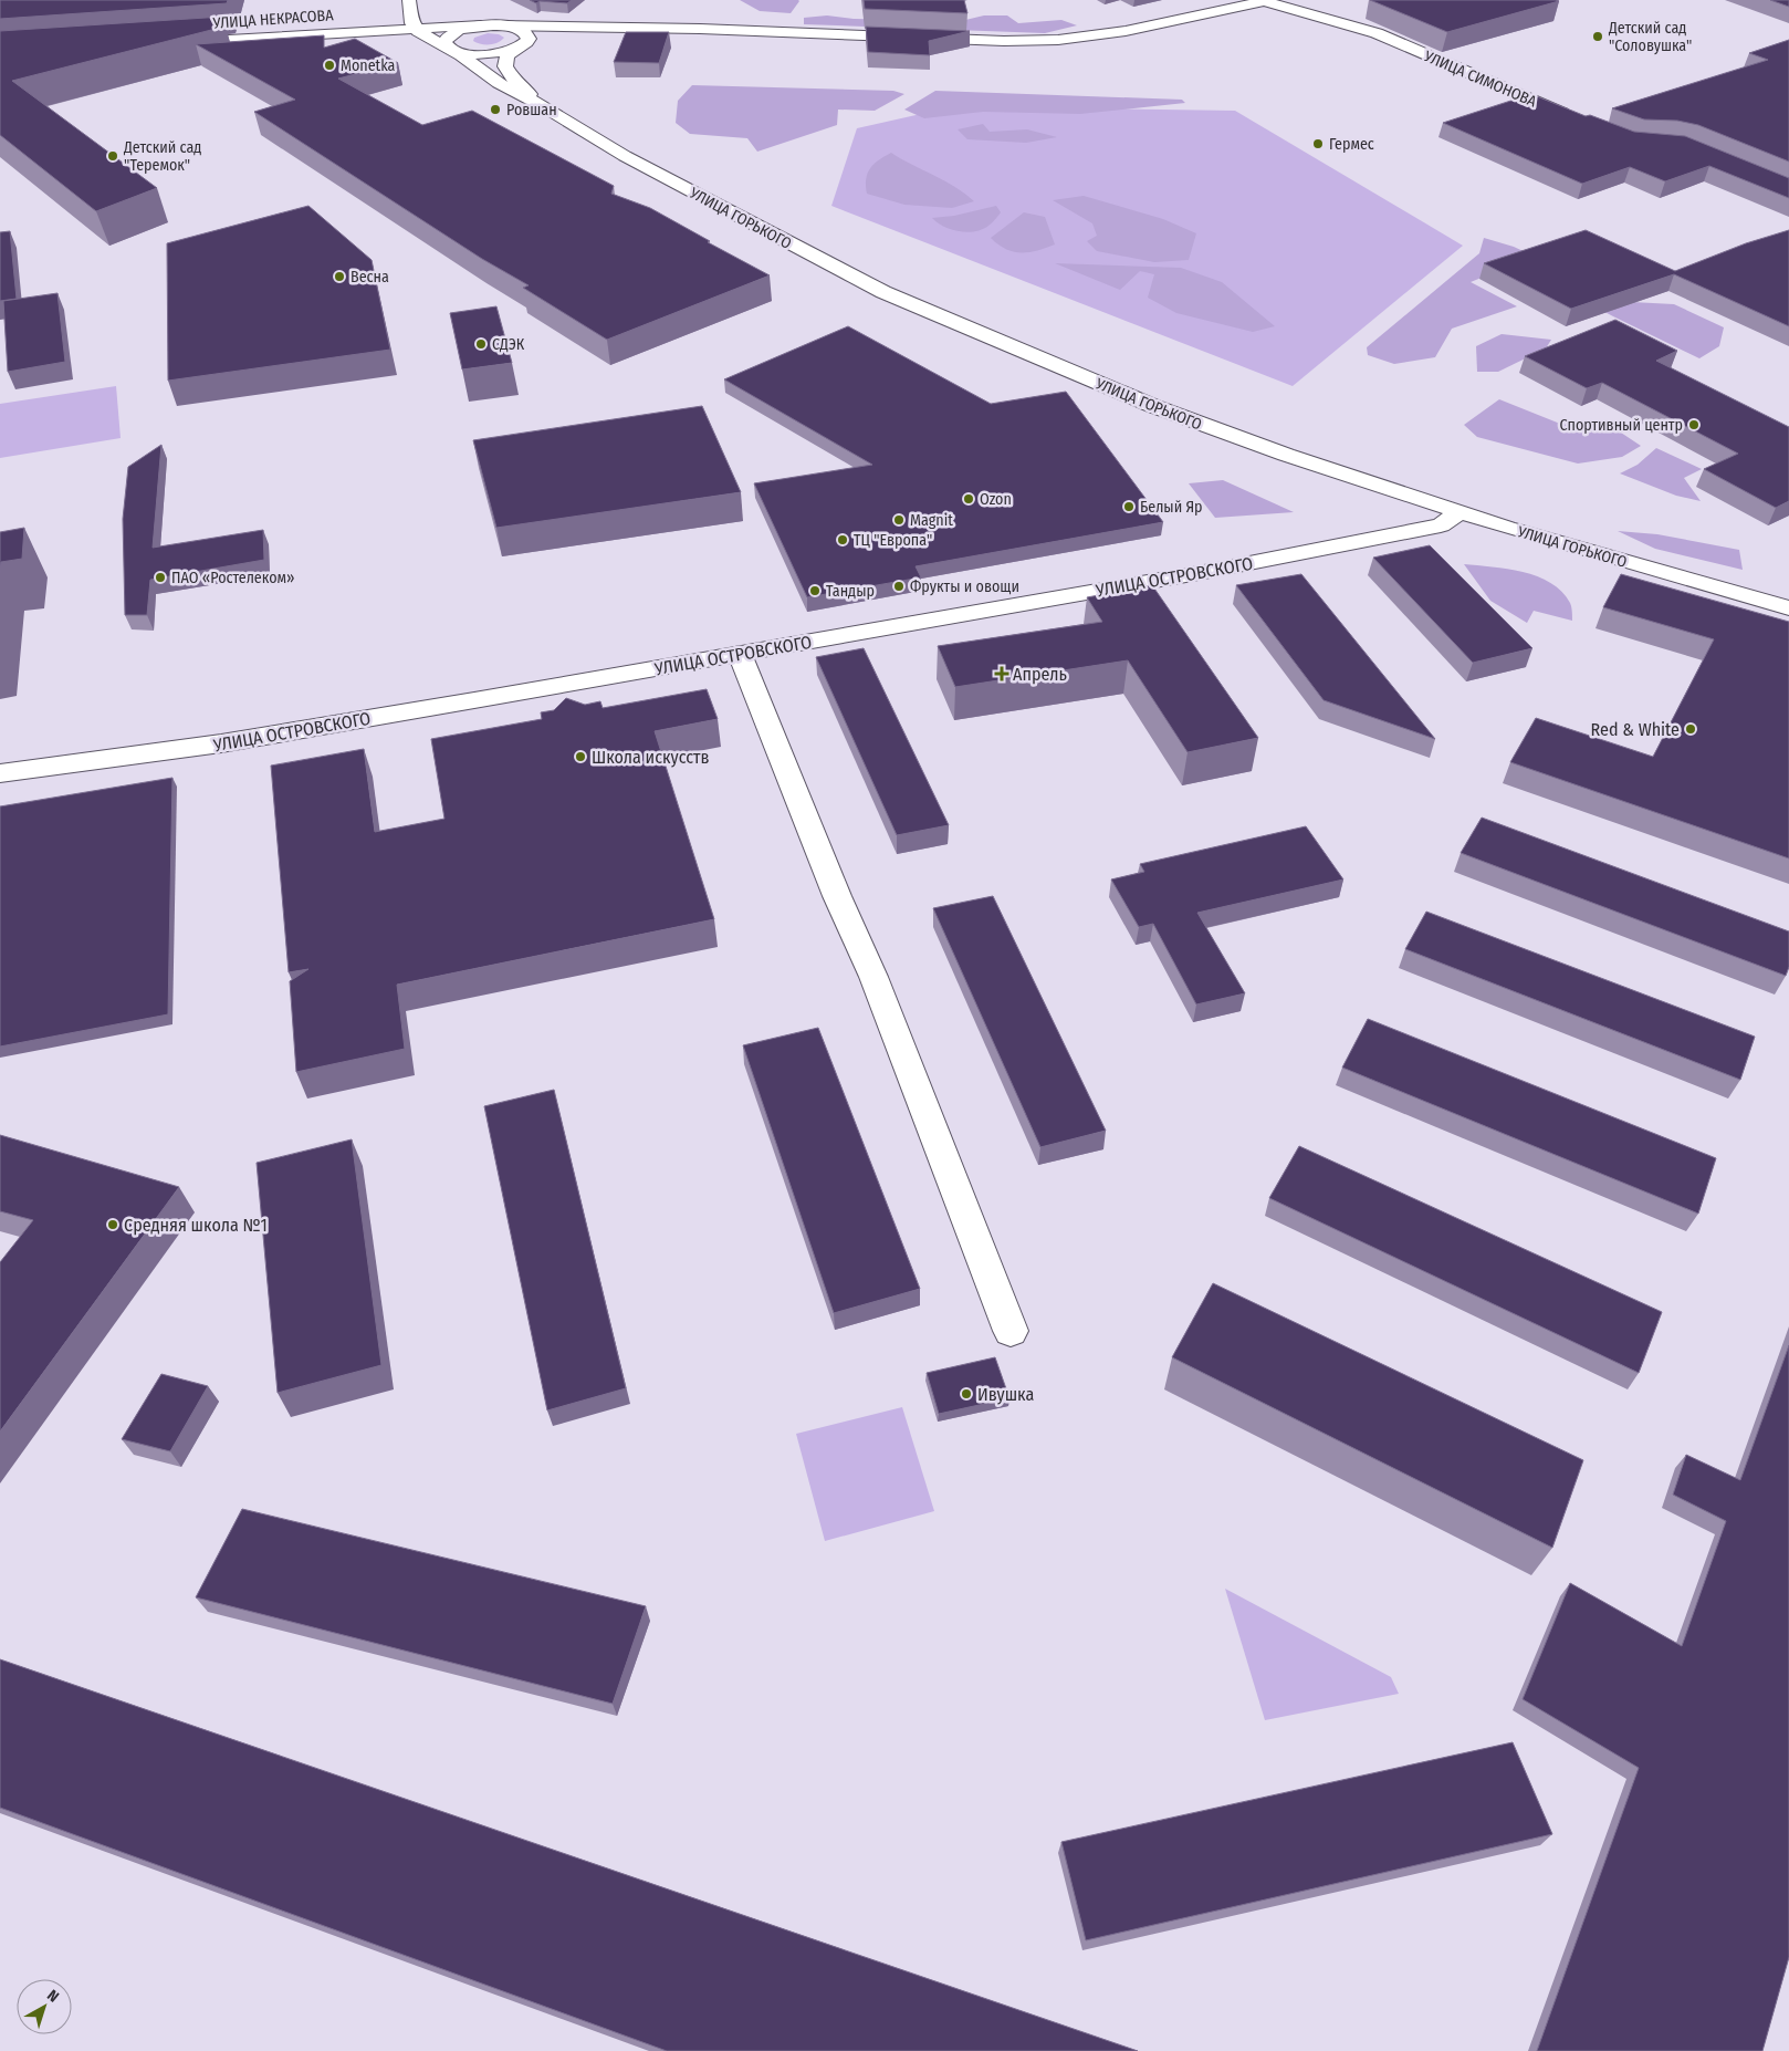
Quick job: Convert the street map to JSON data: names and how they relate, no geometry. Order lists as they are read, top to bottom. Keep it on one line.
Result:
{"streets":{"street":["УЛИЦА НЕКРАСОВА","УЛИЦА СИМОНОВА","УЛИЦА ГОРЬКОГО","УЛИЦА ОСТРОВСКОГО"]},"crossings":[["УЛИЦА НЕКРАСОВА","УЛИЦА ГОРЬКОГО"],["УЛИЦА ГОРЬКОГО","УЛИЦА ОСТРОВСКОГО"]],"places":{"other":["Детский сад \"Соловушка\"","Monetka","Ровшан","Гермес","Детский сад \"Теремок\"","Весна","СДЭК","Спортивный центр","Ozon","Белый Яр","Magnit","ТЦ \"Европа\"","ПАО «Ростелеком»","Фрукты и овощи","Тандыр","Red & White","Школа искусств","Средняя школа №1","Ивушка"],"health":["Апрель"]},"north":"top right"}
